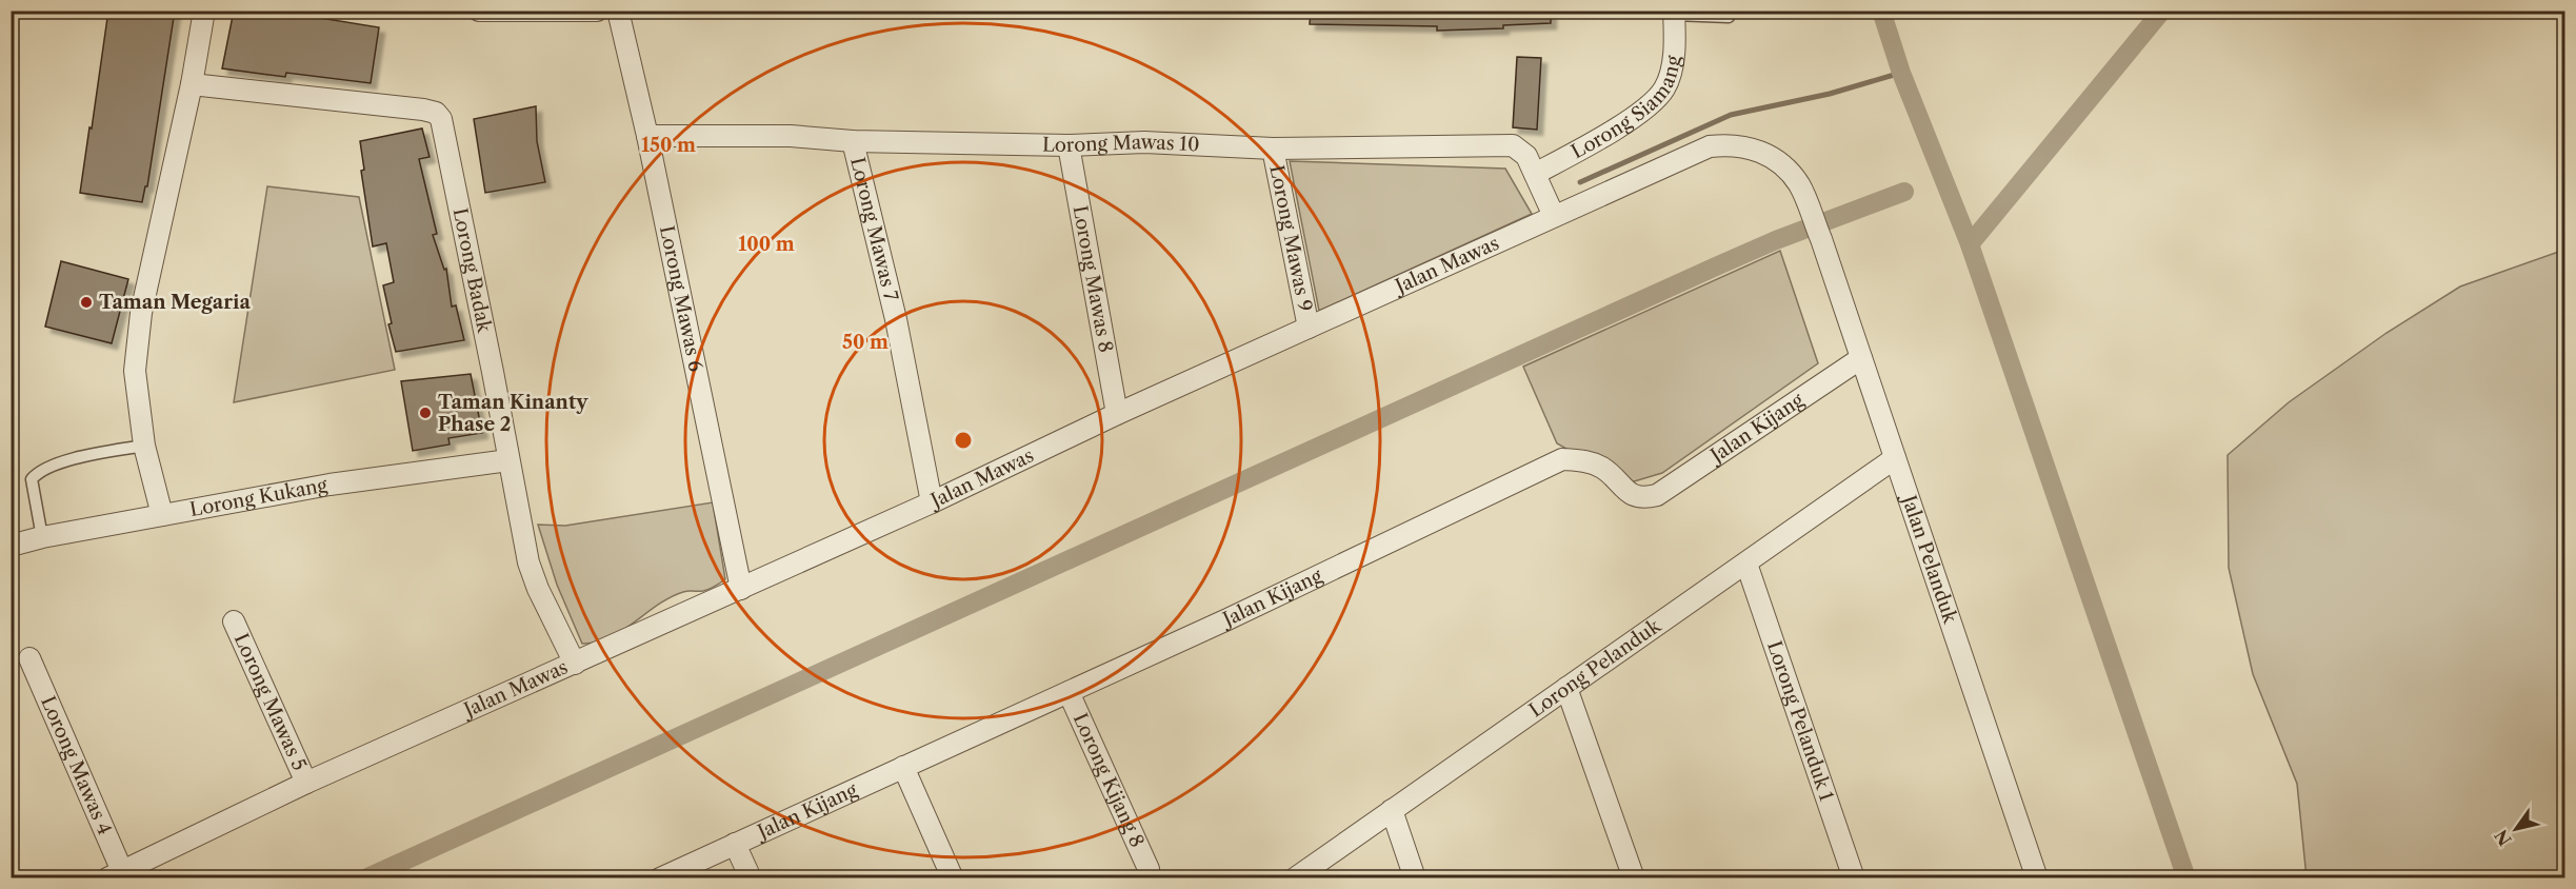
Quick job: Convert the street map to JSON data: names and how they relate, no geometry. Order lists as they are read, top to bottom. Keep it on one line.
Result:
{"streets":{"street":["Lorong Siamang","Lorong Mawas 10","Lorong Mawas 7","Lorong Mawas 9","Jalan Mawas","Lorong Badak","Lorong Mawas 8","Lorong Mawas 6","Jalan Kijang","Lorong Kukang","Jalan Pelanduk","Lorong Pelanduk","Lorong Mawas 5","Lorong Pelanduk 1","Lorong Mawas 4","Lorong Kijang 8"]},"crossings":[["Lorong Siamang","Lorong Mawas 10"],["Lorong Mawas 10","Lorong Mawas 7"],["Lorong Mawas 10","Lorong Mawas 9"],["Lorong Mawas 10","Jalan Mawas"],["Lorong Mawas 10","Lorong Mawas 8"],["Lorong Mawas 10","Lorong Mawas 6"],["Lorong Mawas 7","Jalan Mawas"],["Lorong Mawas 9","Jalan Mawas"],["Jalan Mawas","Lorong Badak"],["Jalan Mawas","Lorong Mawas 8"],["Jalan Mawas","Lorong Mawas 6"],["Jalan Mawas","Jalan Pelanduk"],["Jalan Mawas","Lorong Mawas 5"],["Jalan Mawas","Lorong Mawas 4"],["Lorong Badak","Lorong Kukang"],["Jalan Kijang","Jalan Pelanduk"],["Jalan Kijang","Lorong Kijang 8"],["Jalan Pelanduk","Lorong Pelanduk"],["Lorong Pelanduk","Lorong Pelanduk 1"]],"places":["Taman Megaria","Taman Kinanty Phase 2"],"north":"bottom left","rings":["150 m","100 m","50 m"]}
